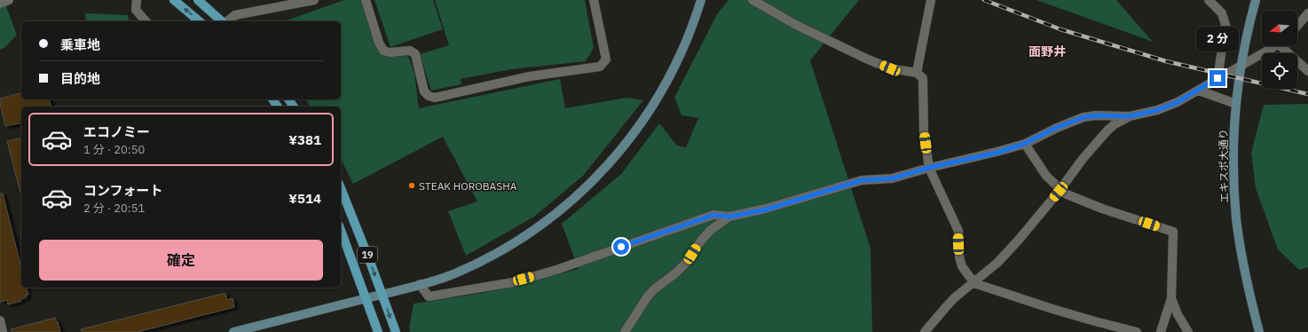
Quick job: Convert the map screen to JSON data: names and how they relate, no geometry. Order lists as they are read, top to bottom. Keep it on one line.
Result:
{"streets":{"main road":["19"],"street":["エキスポ大通り"]},"districts":["面野井"],"places":["STEAK HOROBASHA"],"north":"left","page":{"banner":["乗車地","目的地"],"bubble":"2 分","list":[{"name":"エコノミー","note":"1 分 · 20:50","value":"¥381"},{"name":"コンフォート","note":"2 分 · 20:51","value":"¥514"}],"buttons":"確定"}}
